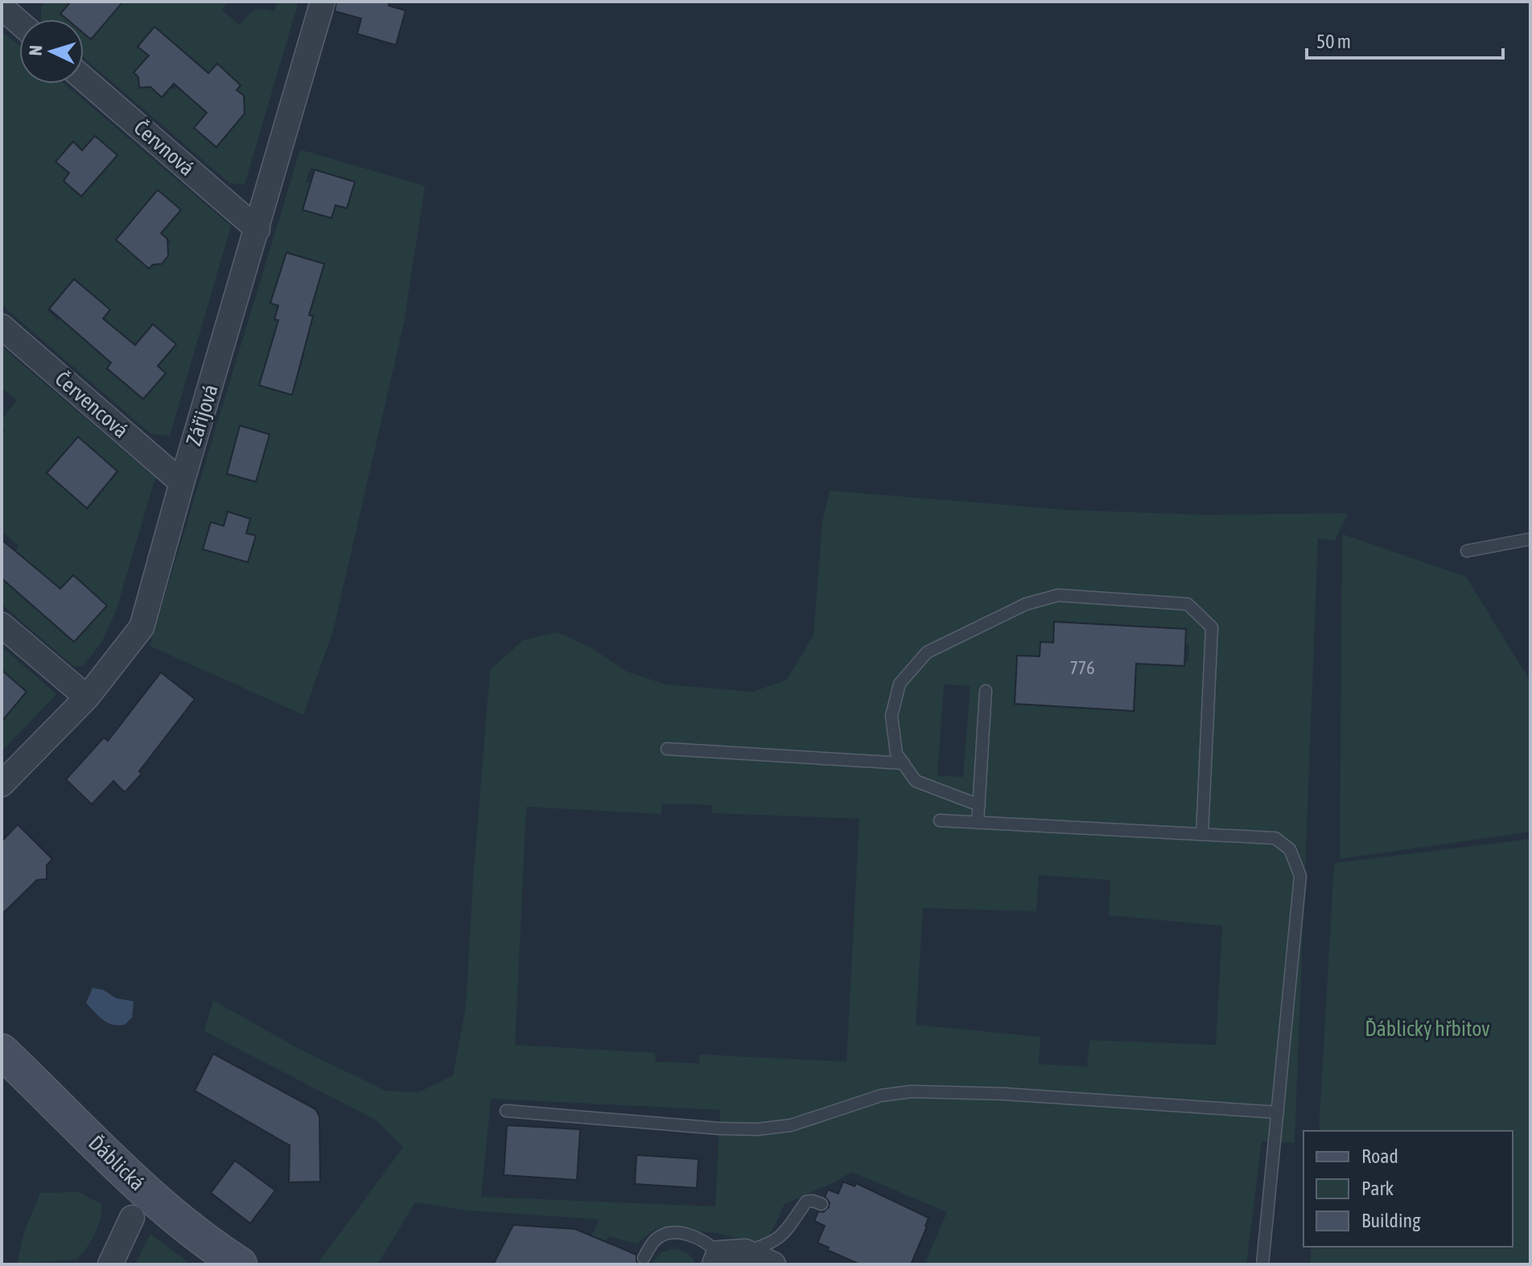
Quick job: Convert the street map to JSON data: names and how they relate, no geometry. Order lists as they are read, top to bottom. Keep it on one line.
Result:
{"streets":{"main road":["Ďáblická"],"street":["Červnová","Červencová","Zářijová"]},"crossings":[["Červnová","Zářijová"],["Červencová","Zářijová"]],"parks":["Ďáblický hřbitov"],"house_numbers":["776"],"legend":["Road","Park","Building"],"scale_bar":"50 m","north":"left"}
